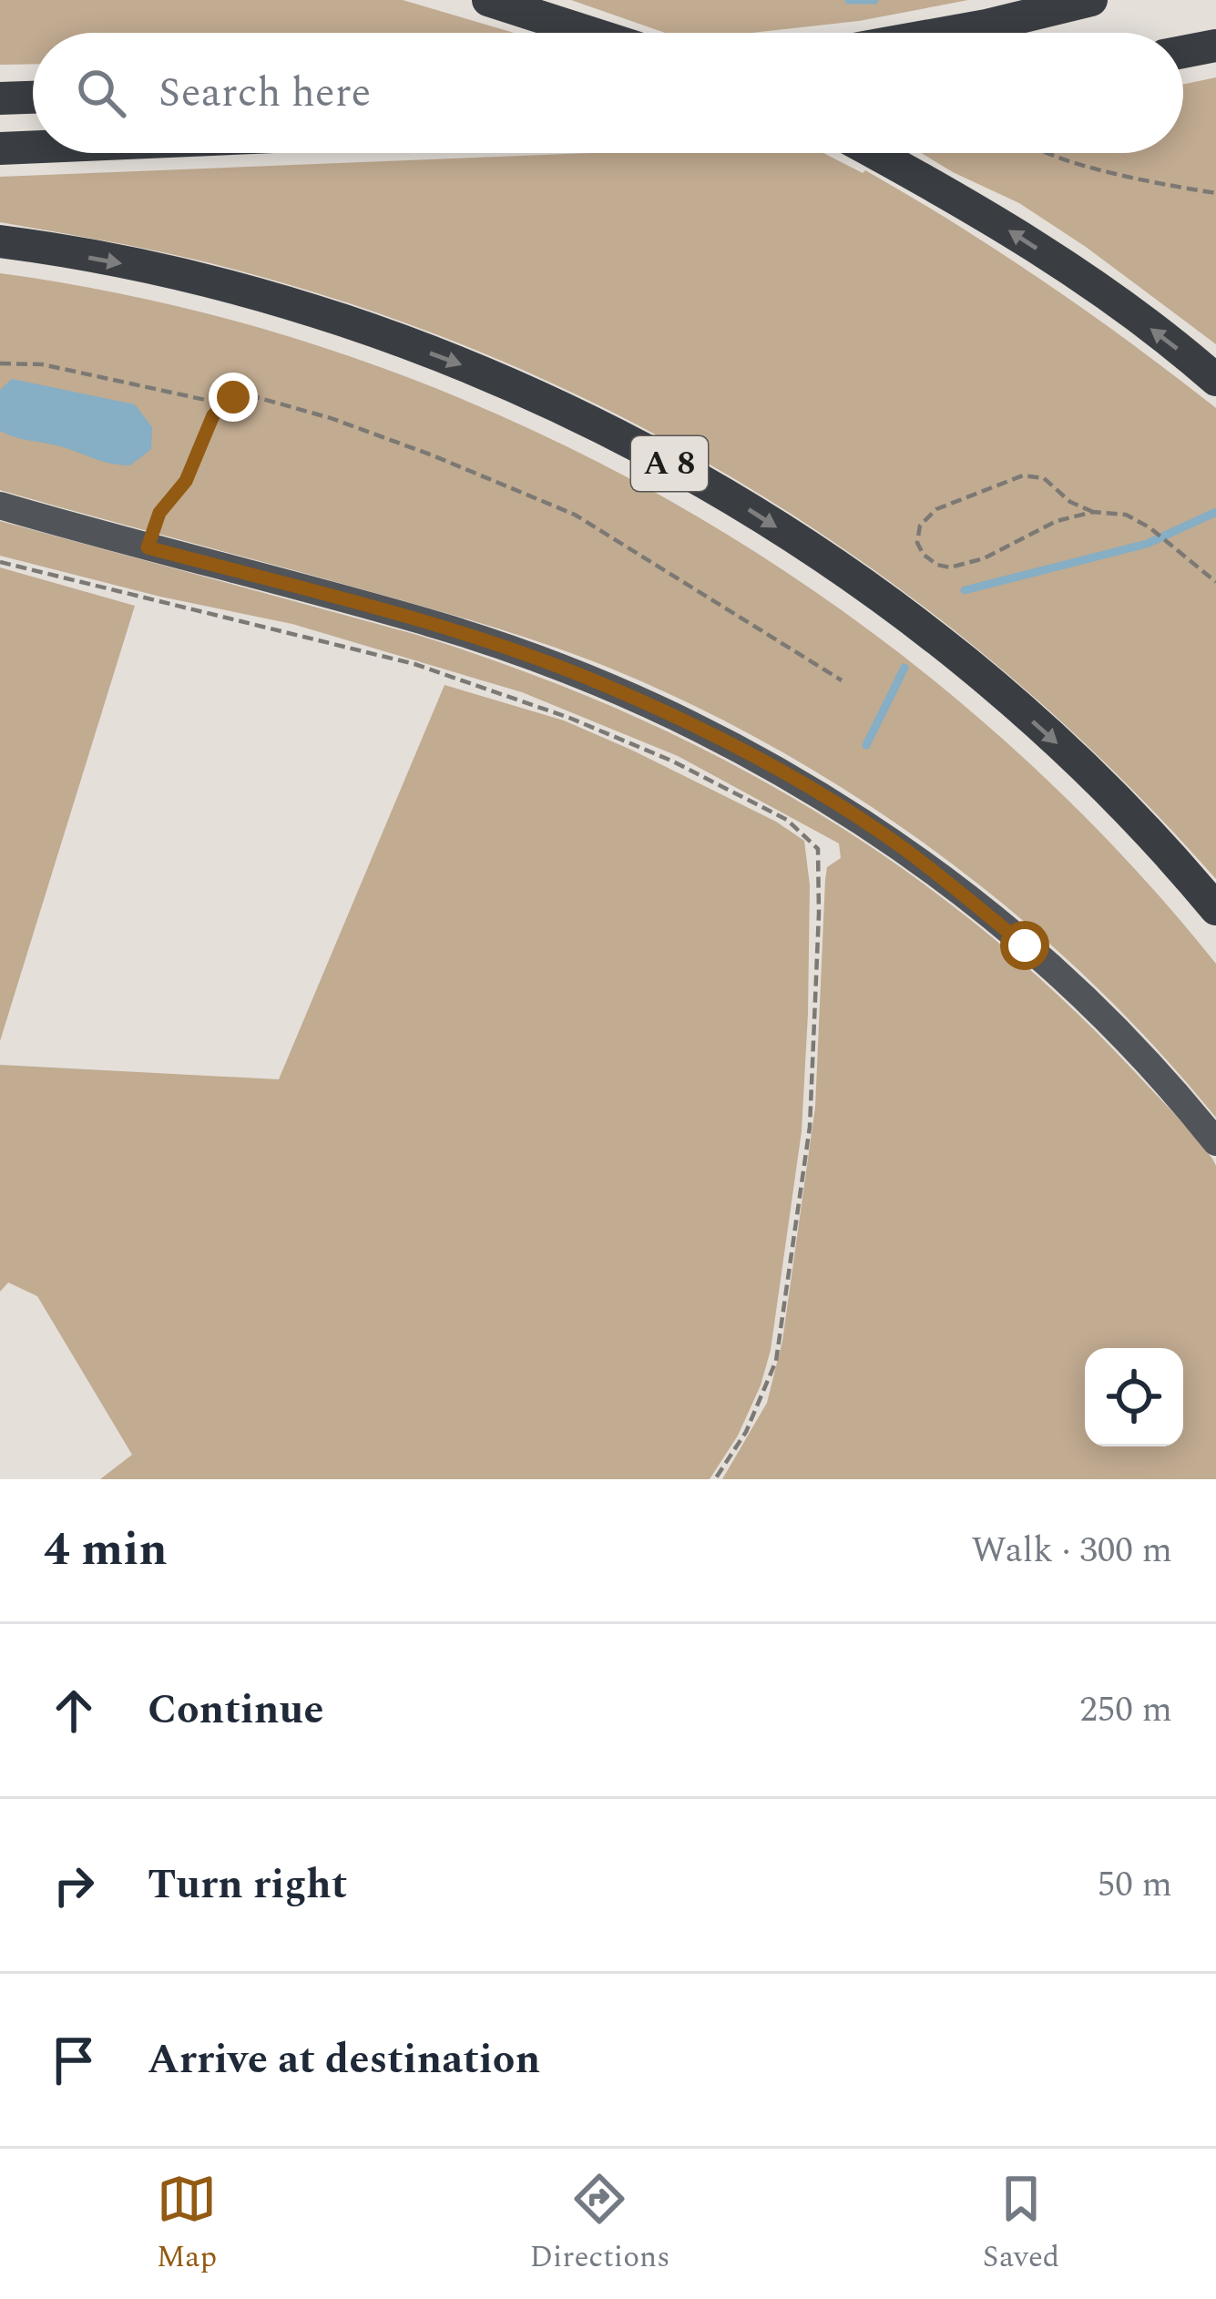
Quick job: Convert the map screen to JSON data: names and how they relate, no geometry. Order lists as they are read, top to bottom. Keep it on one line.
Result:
{"streets":{"highway":["A 8"]},"page":{"search":"Search here","heading":["4 min","Walk · 300 m"],"list":[["Continue","250 m"],["Turn right","50 m"],"Arrive at destination"],"nav":["Map","Directions","Saved"]}}
